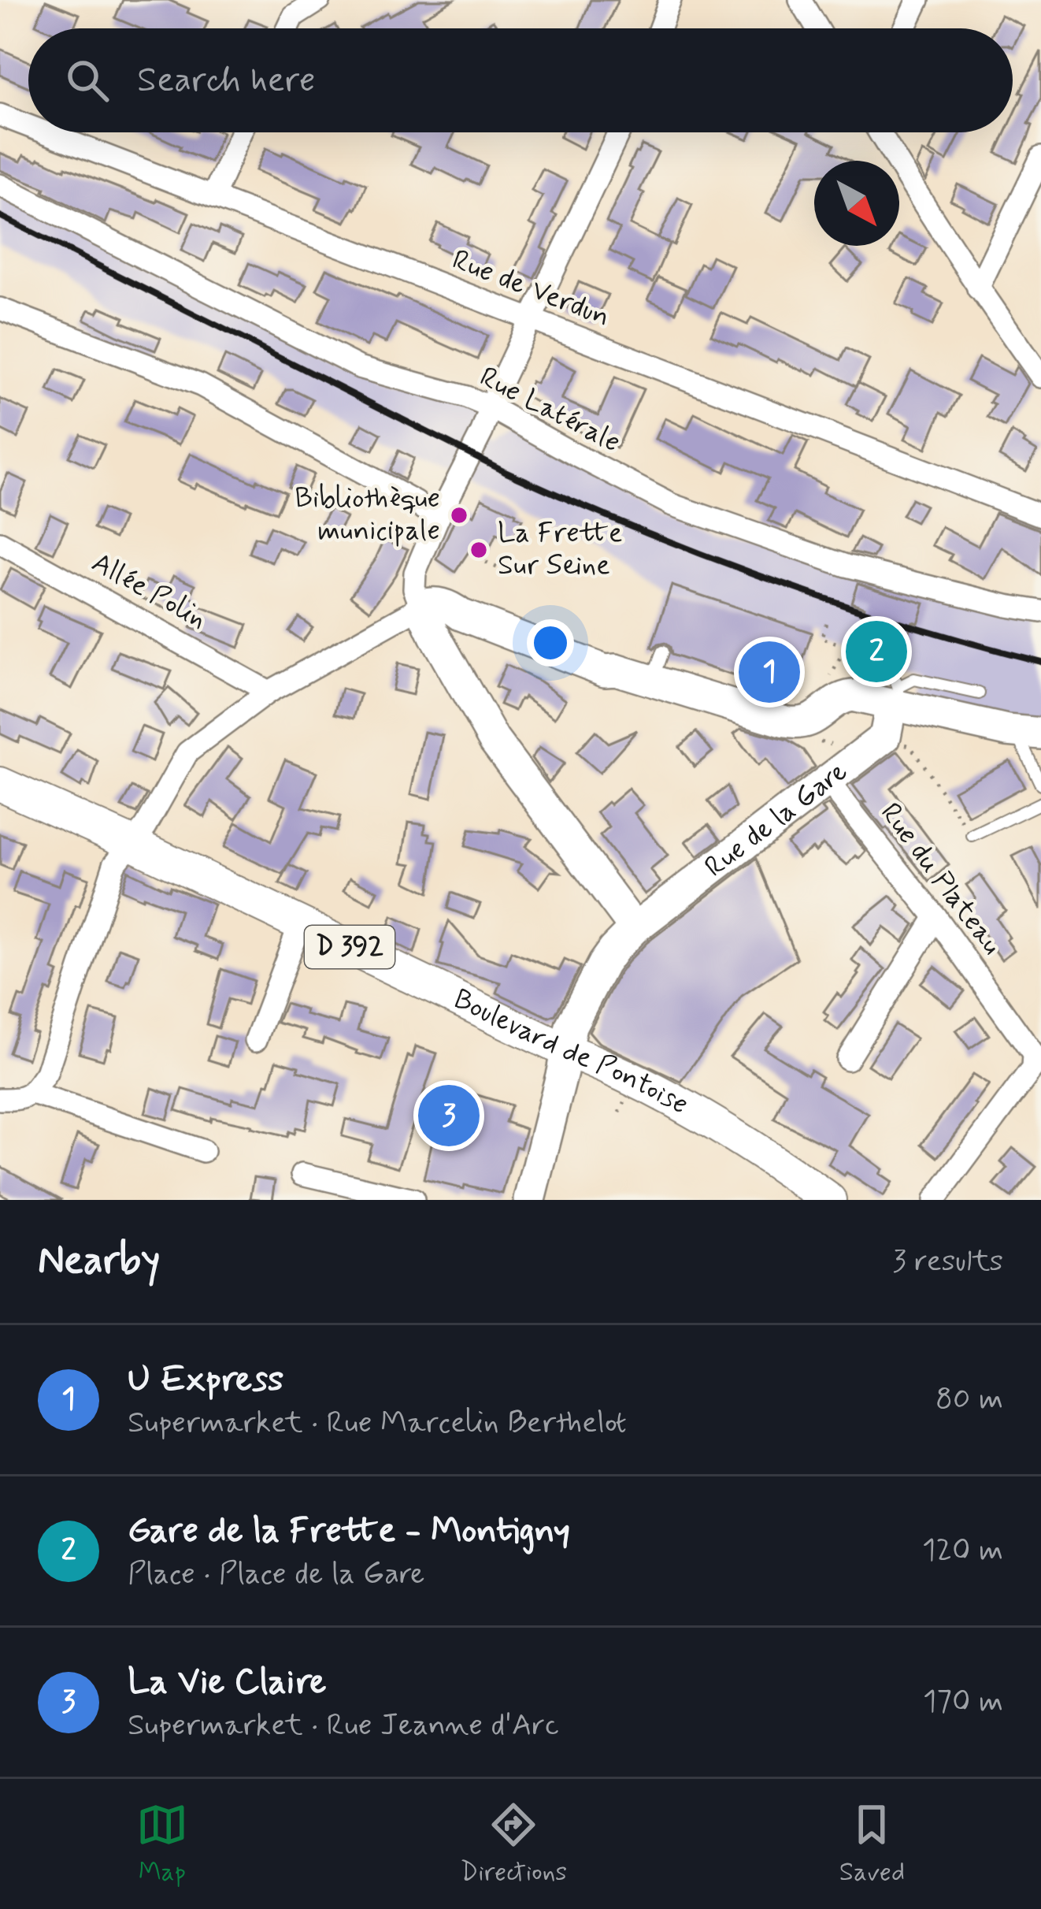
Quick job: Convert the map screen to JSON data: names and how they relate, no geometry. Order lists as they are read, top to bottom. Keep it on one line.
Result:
{"streets":{"main road":["D 392","Boulevard de Pontoise"],"street":["Rue de Verdun","Rue Latérale","Allée Polin","Rue de la Gare","Rue du Plateau"]},"crossings":[["Rue de la Gare","Rue du Plateau"],["Rue de la Gare","Boulevard de Pontoise"]],"places":["Bibliothèque municipale","La Frette Sur Seine"],"north":"bottom right","page":{"search":"Search here","pins":["2","1","3"],"heading":["Nearby","3 results"],"list":[{"mark":"1","name":"U Express","note":"Supermarket · Rue Marcelin Berthelot","value":"80 m"},{"mark":"2","name":"Gare de la Frette - Montigny","note":"Place · Place de la Gare","value":"120 m"},{"mark":"3","name":"La Vie Claire","note":"Supermarket · Rue Jeanne d'Arc","value":"170 m"}],"nav":["Map","Directions","Saved"]}}
